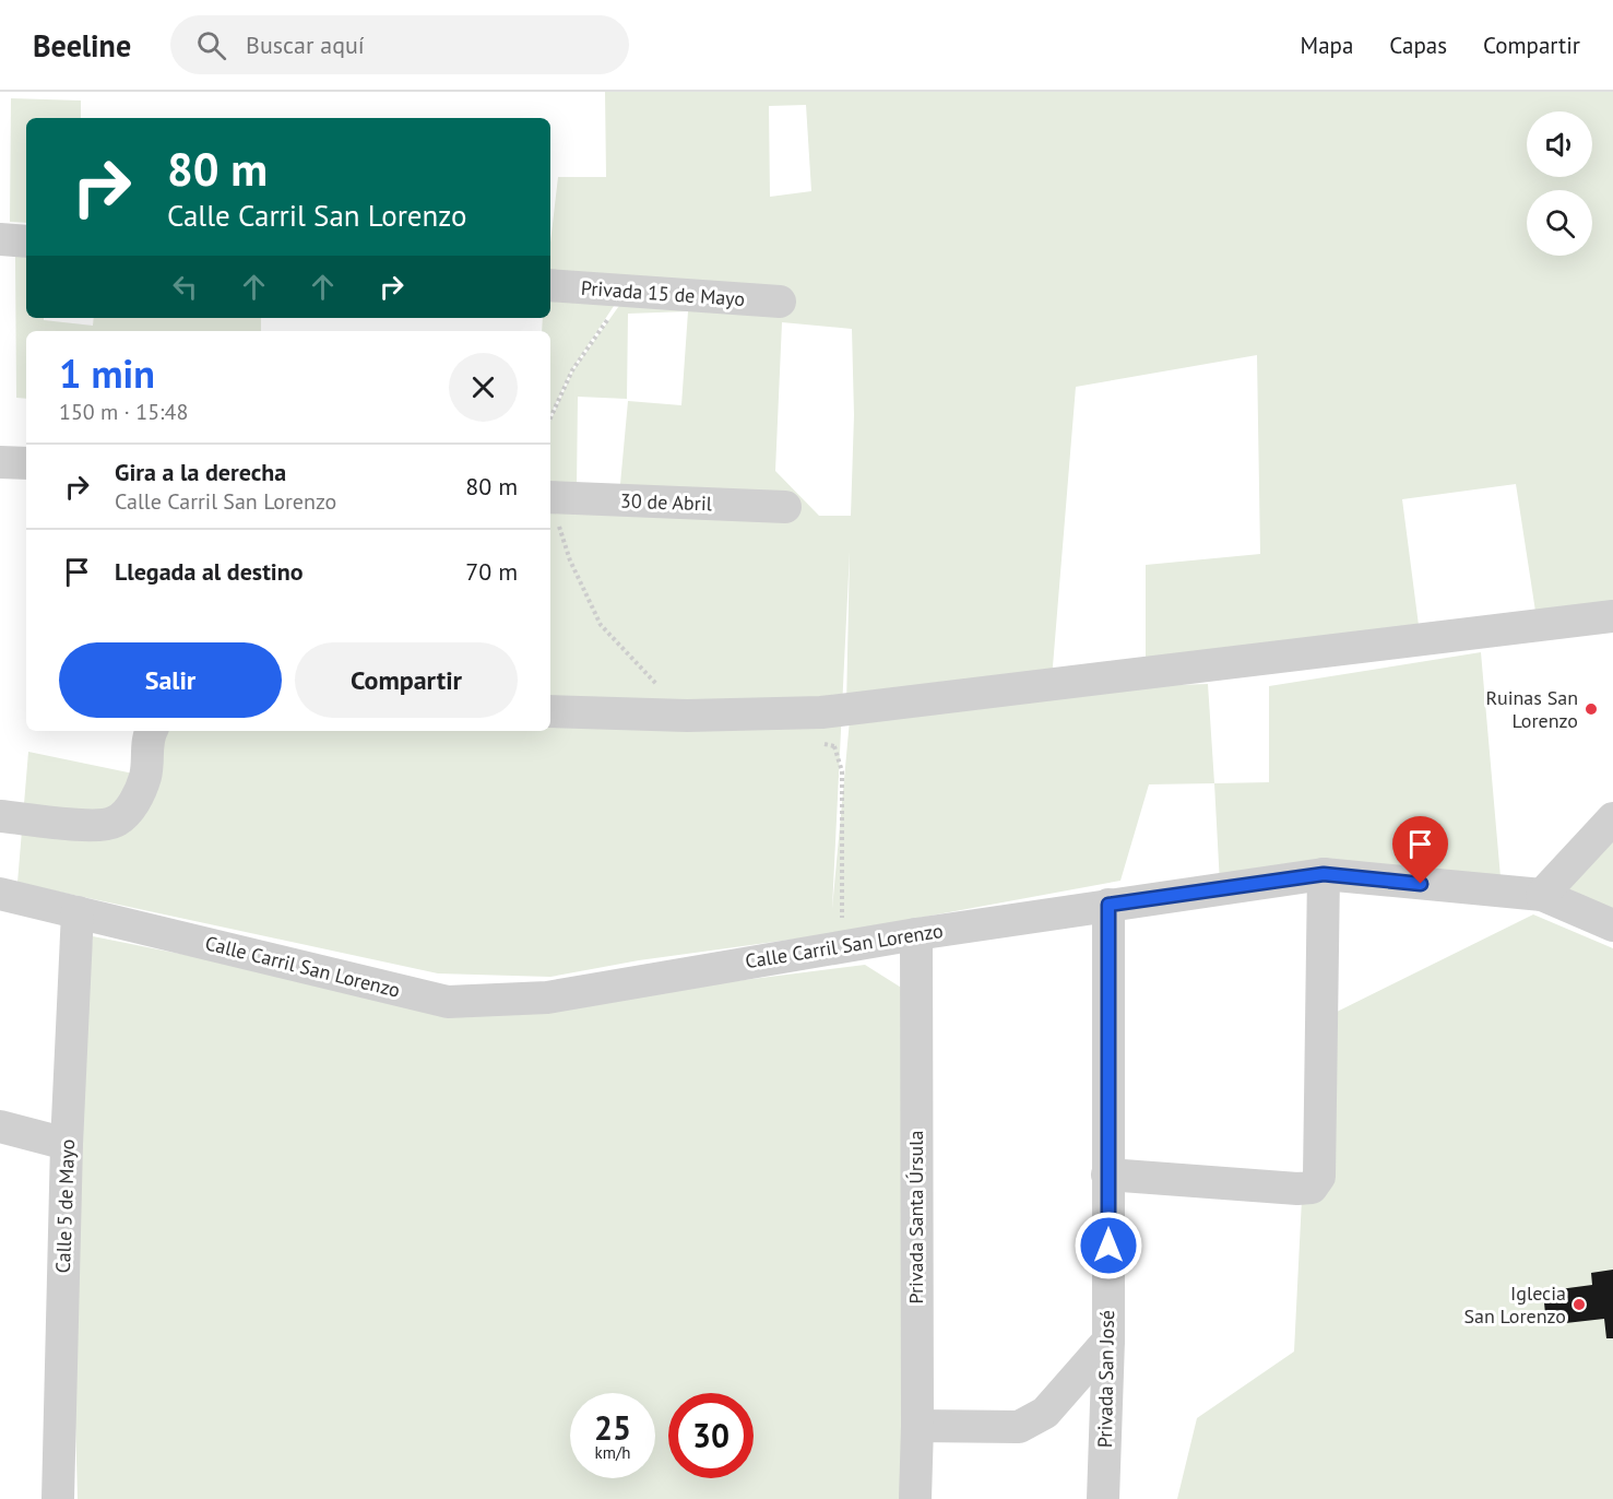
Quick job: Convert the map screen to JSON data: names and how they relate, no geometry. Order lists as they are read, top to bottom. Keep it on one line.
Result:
{"streets":{"street":["Privada 15 de Mayo","30 de Abril","Calle Carril San Lorenzo","Calle 5 de Mayo","Privada Santa Úrsula","Privada San José"]},"crossings":[["Calle Carril San Lorenzo","Calle 5 de Mayo"],["Calle Carril San Lorenzo","Privada Santa Úrsula"],["Calle Carril San Lorenzo","Privada San José"]],"places":["Ruinas San Lorenzo","Iglecia San Lorenzo"],"page":{"header":"Beeline","search":"Buscar aquí","nav":["Mapa","Capas","Compartir"],"turn":["80 m","Calle Carril San Lorenzo"],"heading":["1 min","150 m · 15:48"],"list":[{"name":"Gira a la derecha","note":"Calle Carril San Lorenzo","value":"80 m"},{"name":"Llegada al destino","value":"70 m"}],"buttons":["Salir","Compartir"],"speed":"25 km/h","limit":"30"}}
